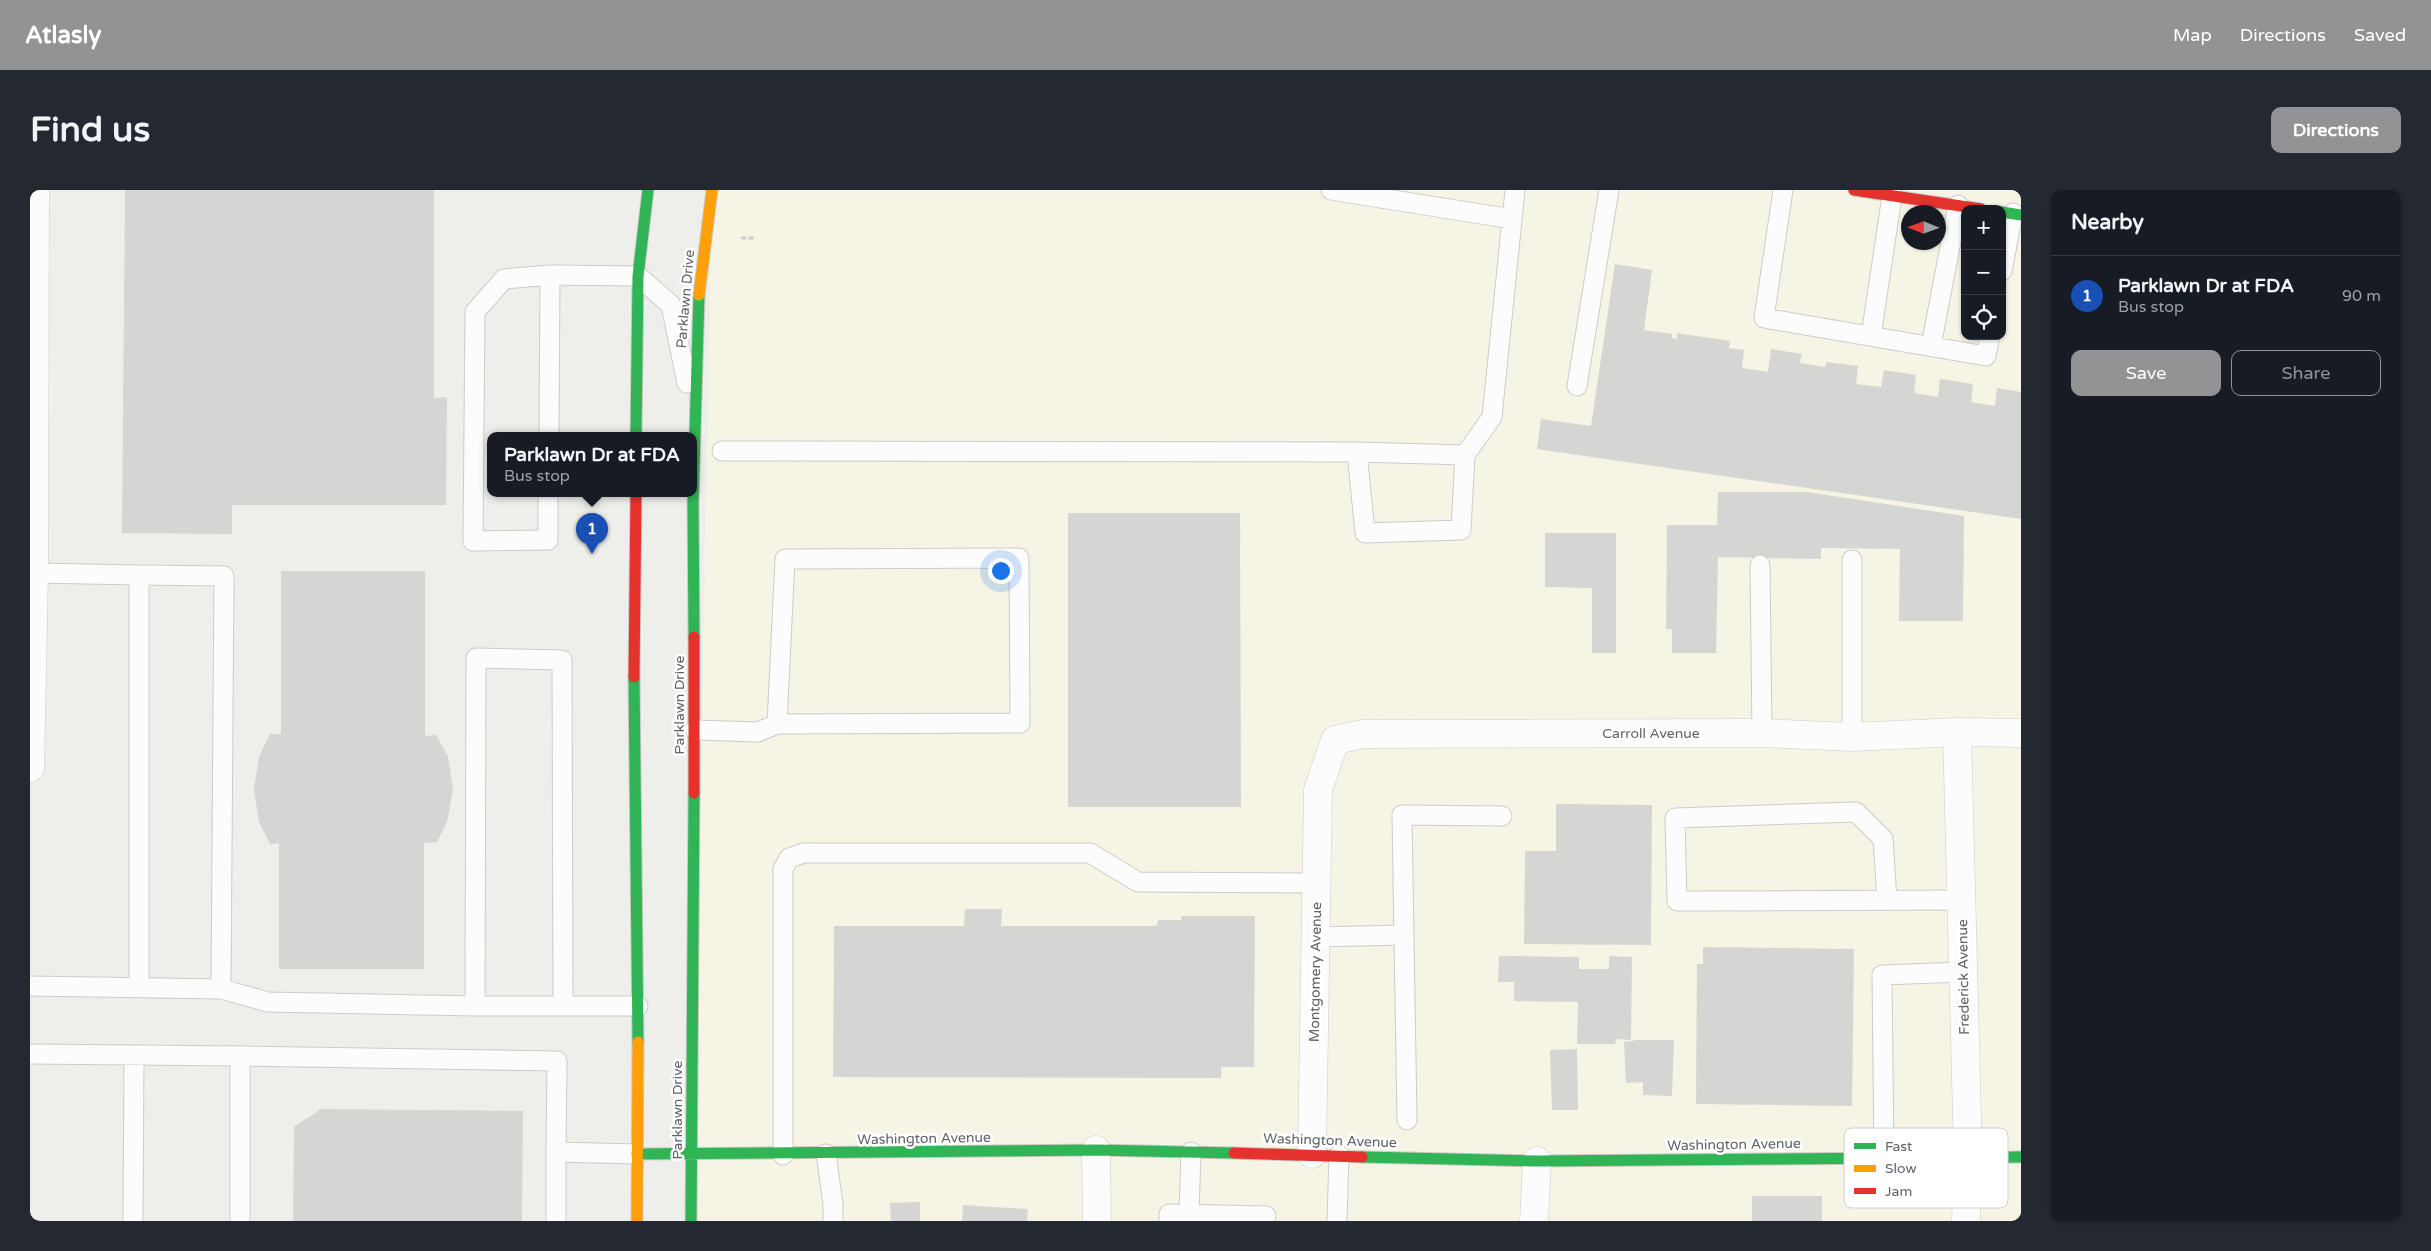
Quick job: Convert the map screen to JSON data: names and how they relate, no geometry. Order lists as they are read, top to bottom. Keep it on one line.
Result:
{"streets":{"main road":["Parklawn Drive","Washington Avenue"],"street":["Carroll Avenue","Montgomery Avenue","Frederick Avenue"]},"crossings":[["Parklawn Drive","Washington Avenue"],["Carroll Avenue","Montgomery Avenue"],["Carroll Avenue","Frederick Avenue"],["Montgomery Avenue","Washington Avenue"]],"legend":["Fast","Slow","Jam"],"north":"left","page":{"header":"Atlasly","nav":["Map","Directions","Saved"],"buttons":["Directions",["Save","Share"]],"title":"Find us","heading":"Nearby","map_buttons":["+","−"],"list":[{"mark":"1","name":"Parklawn Dr at FDA","note":"Bus stop","value":"90 m"}],"popup":["Parklawn Dr at FDA","Bus stop"],"pins":"1"}}
